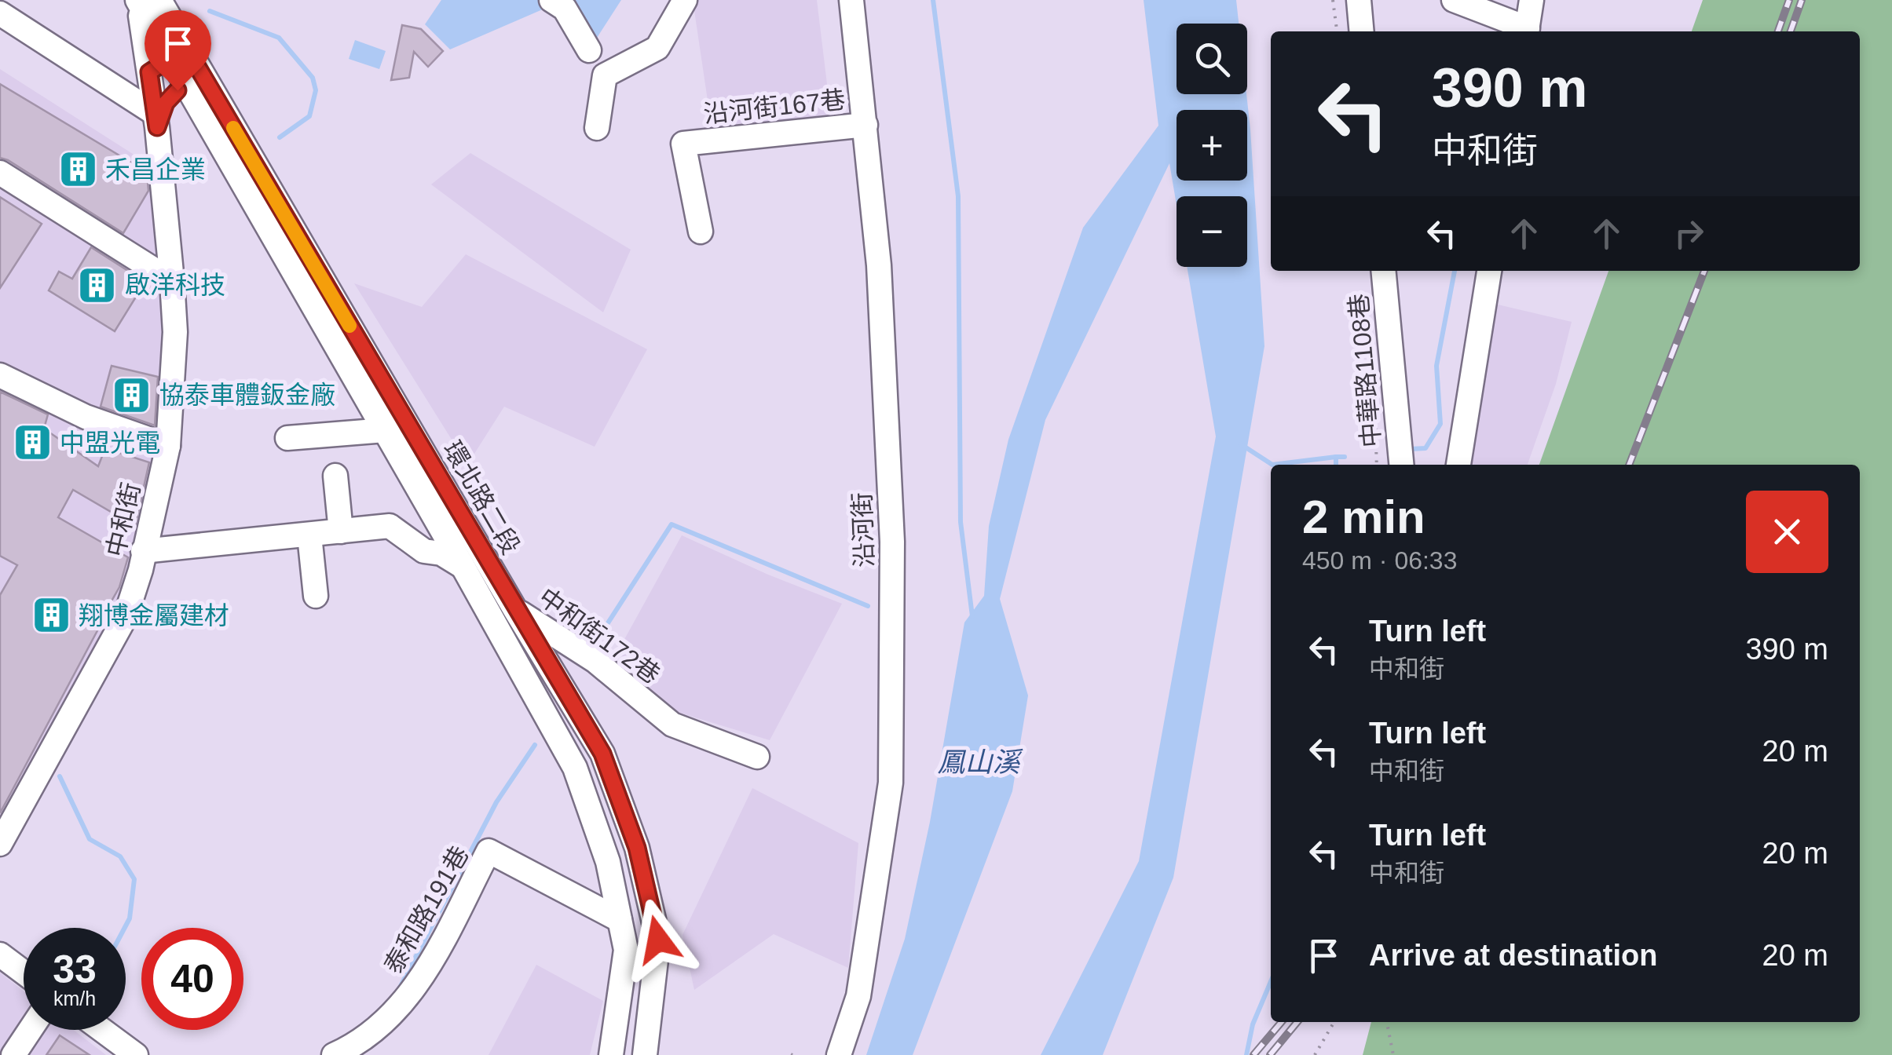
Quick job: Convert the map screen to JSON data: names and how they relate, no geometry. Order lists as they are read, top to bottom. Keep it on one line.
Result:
{"streets":{"street":["沿河街167巷","中華路1108巷","環北路二段","中和街","沿河街","中和街172巷","泰和路191巷"]},"crossings":[["沿河街167巷","沿河街"],["環北路二段","中和街"],["環北路二段","中和街172巷"],["環北路二段","泰和路191巷"],["中和街","中和街172巷"]],"water":["鳳山溪"],"places":{"building":["禾昌企業","啟洋科技","協泰車體鈑金廠","中盟光電","翔博金屬建材"]},"page":{"map_buttons":["+","−"],"turn":["390 m","中和街"],"heading":["2 min","450 m · 06:33"],"list":[{"name":"Turn left","note":"中和街","value":"390 m"},{"name":"Turn left","note":"中和街","value":"20 m"},{"name":"Turn left","note":"中和街","value":"20 m"},{"name":"Arrive at destination","value":"20 m"}],"speed":"33 km/h","limit":"40"}}
